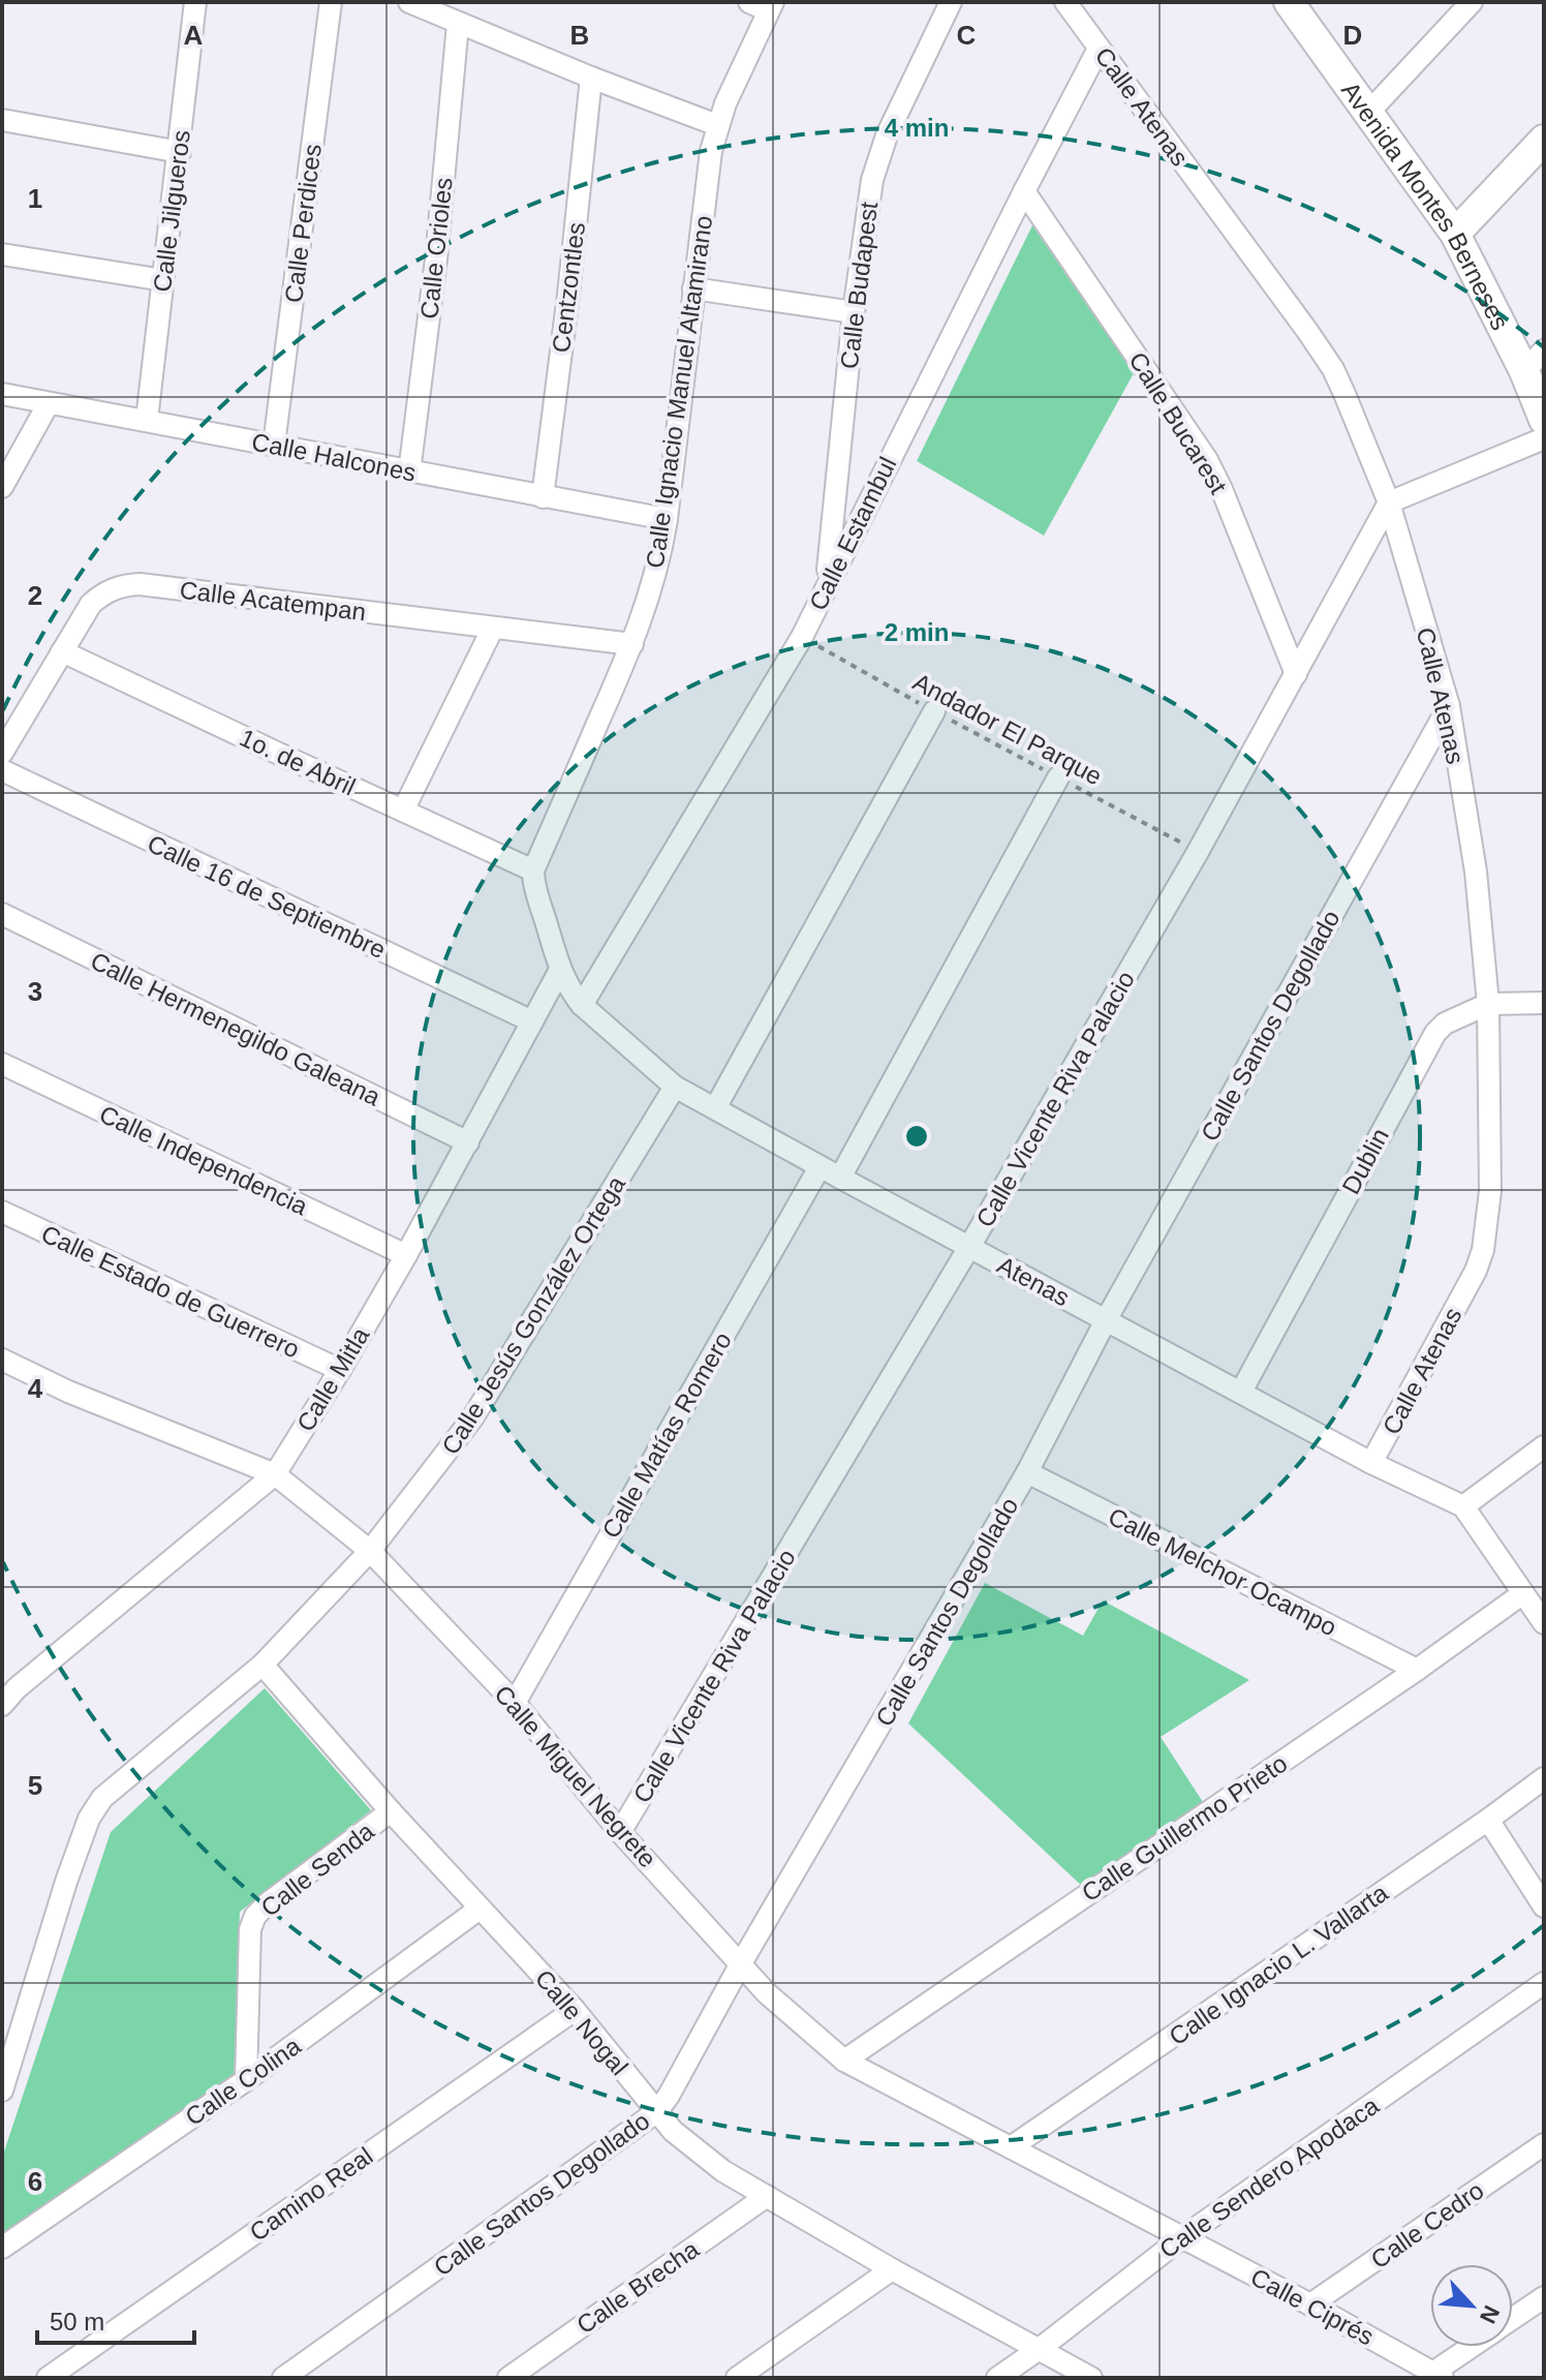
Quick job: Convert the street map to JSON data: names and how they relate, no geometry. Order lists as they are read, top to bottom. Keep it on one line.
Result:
{"streets":{"street":["Calle Atenas","Avenida Montes Berneses","Calle Jilgueros","Calle Perdices","Calle Orioles","Calle Budapest","Centzontles","Calle Ignacio Manuel Altamirano","Calle Bucarest","Calle Halcones","Calle Estambul","Calle Acatempan","1o. de Abril","Calle 16 de Septiembre","Calle Santos Degollado","Calle Hermenegildo Galeana","Calle Vicente Riva Palacio","Calle Independencia","Dublin","Atenas","Calle Estado de Guerrero","Calle Jesús González Ortega","Calle Mitla","Calle Matías Romero","Calle Melchor Ocampo","Calle Miguel Negrete","Calle Guillermo Prieto","Calle Senda","Calle Ignacio L. Vallarta","Calle Nogal","Calle Colina","Calle Sendero Apodaca","Camino Real","Calle Cedro","Calle Brecha","Calle Ciprés"],"path":["Andador El Parque"]},"crossings":[["Calle Atenas","Calle Estambul"],["Calle Atenas","Calle Santos Degollado"],["Calle Atenas","Calle Vicente Riva Palacio"],["Calle Atenas","Dublin"],["Calle Atenas","Atenas"],["Calle Jilgueros","Calle Halcones"],["Calle Perdices","Calle Halcones"],["Calle Orioles","Calle Halcones"],["Calle Budapest","Calle Estambul"],["Centzontles","Calle Halcones"],["Calle Ignacio Manuel Altamirano","Calle Halcones"],["Calle Ignacio Manuel Altamirano","Calle Acatempan"],["Calle Ignacio Manuel Altamirano","1o. de Abril"],["Calle Ignacio Manuel Altamirano","Atenas"],["Calle Bucarest","Calle Estambul"],["Calle Bucarest","Calle Vicente Riva Palacio"],["Calle Estambul","Andador El Parque"],["Calle Estambul","Atenas"],["Calle Acatempan","1o. de Abril"],["Andador El Parque","Calle Vicente Riva Palacio"],["1o. de Abril","Atenas"],["Calle 16 de Septiembre","Calle Mitla"],["Calle Santos Degollado","Atenas"],["Calle Santos Degollado","Calle Melchor Ocampo"],["Calle Santos Degollado","Calle Miguel Negrete"],["Calle Santos Degollado","Calle Nogal"],["Calle Hermenegildo Galeana","Calle Mitla"],["Calle Vicente Riva Palacio","Atenas"],["Calle Vicente Riva Palacio","Calle Miguel Negrete"],["Calle Independencia","Calle Mitla"],["Dublin","Atenas"],["Atenas","Calle Jesús González Ortega"],["Atenas","Calle Mitla"],["Atenas","Calle Matías Romero"],["Calle Estado de Guerrero","Calle Mitla"],["Calle Jesús González Ortega","Calle Miguel Negrete"],["Calle Jesús González Ortega","Calle Nogal"],["Calle Mitla","Calle Miguel Negrete"],["Calle Matías Romero","Calle Miguel Negrete"],["Calle Melchor Ocampo","Calle Guillermo Prieto"],["Calle Miguel Negrete","Calle Guillermo Prieto"],["Calle Miguel Negrete","Calle Ignacio L. Vallarta"],["Calle Miguel Negrete","Calle Sendero Apodaca"],["Calle Miguel Negrete","Calle Ciprés"],["Calle Senda","Calle Nogal"],["Calle Senda","Calle Colina"],["Calle Nogal","Calle Colina"],["Calle Nogal","Calle Sendero Apodaca"],["Calle Nogal","Camino Real"],["Calle Nogal","Calle Brecha"],["Calle Sendero Apodaca","Calle Ciprés"],["Calle Cedro","Calle Ciprés"]],"scale_bar":"50 m","north":"bottom right","grid":{"columns":["A","B","C","D"],"rows":["1","2","3","4","5","6"]},"rings":["4 min","2 min"]}
